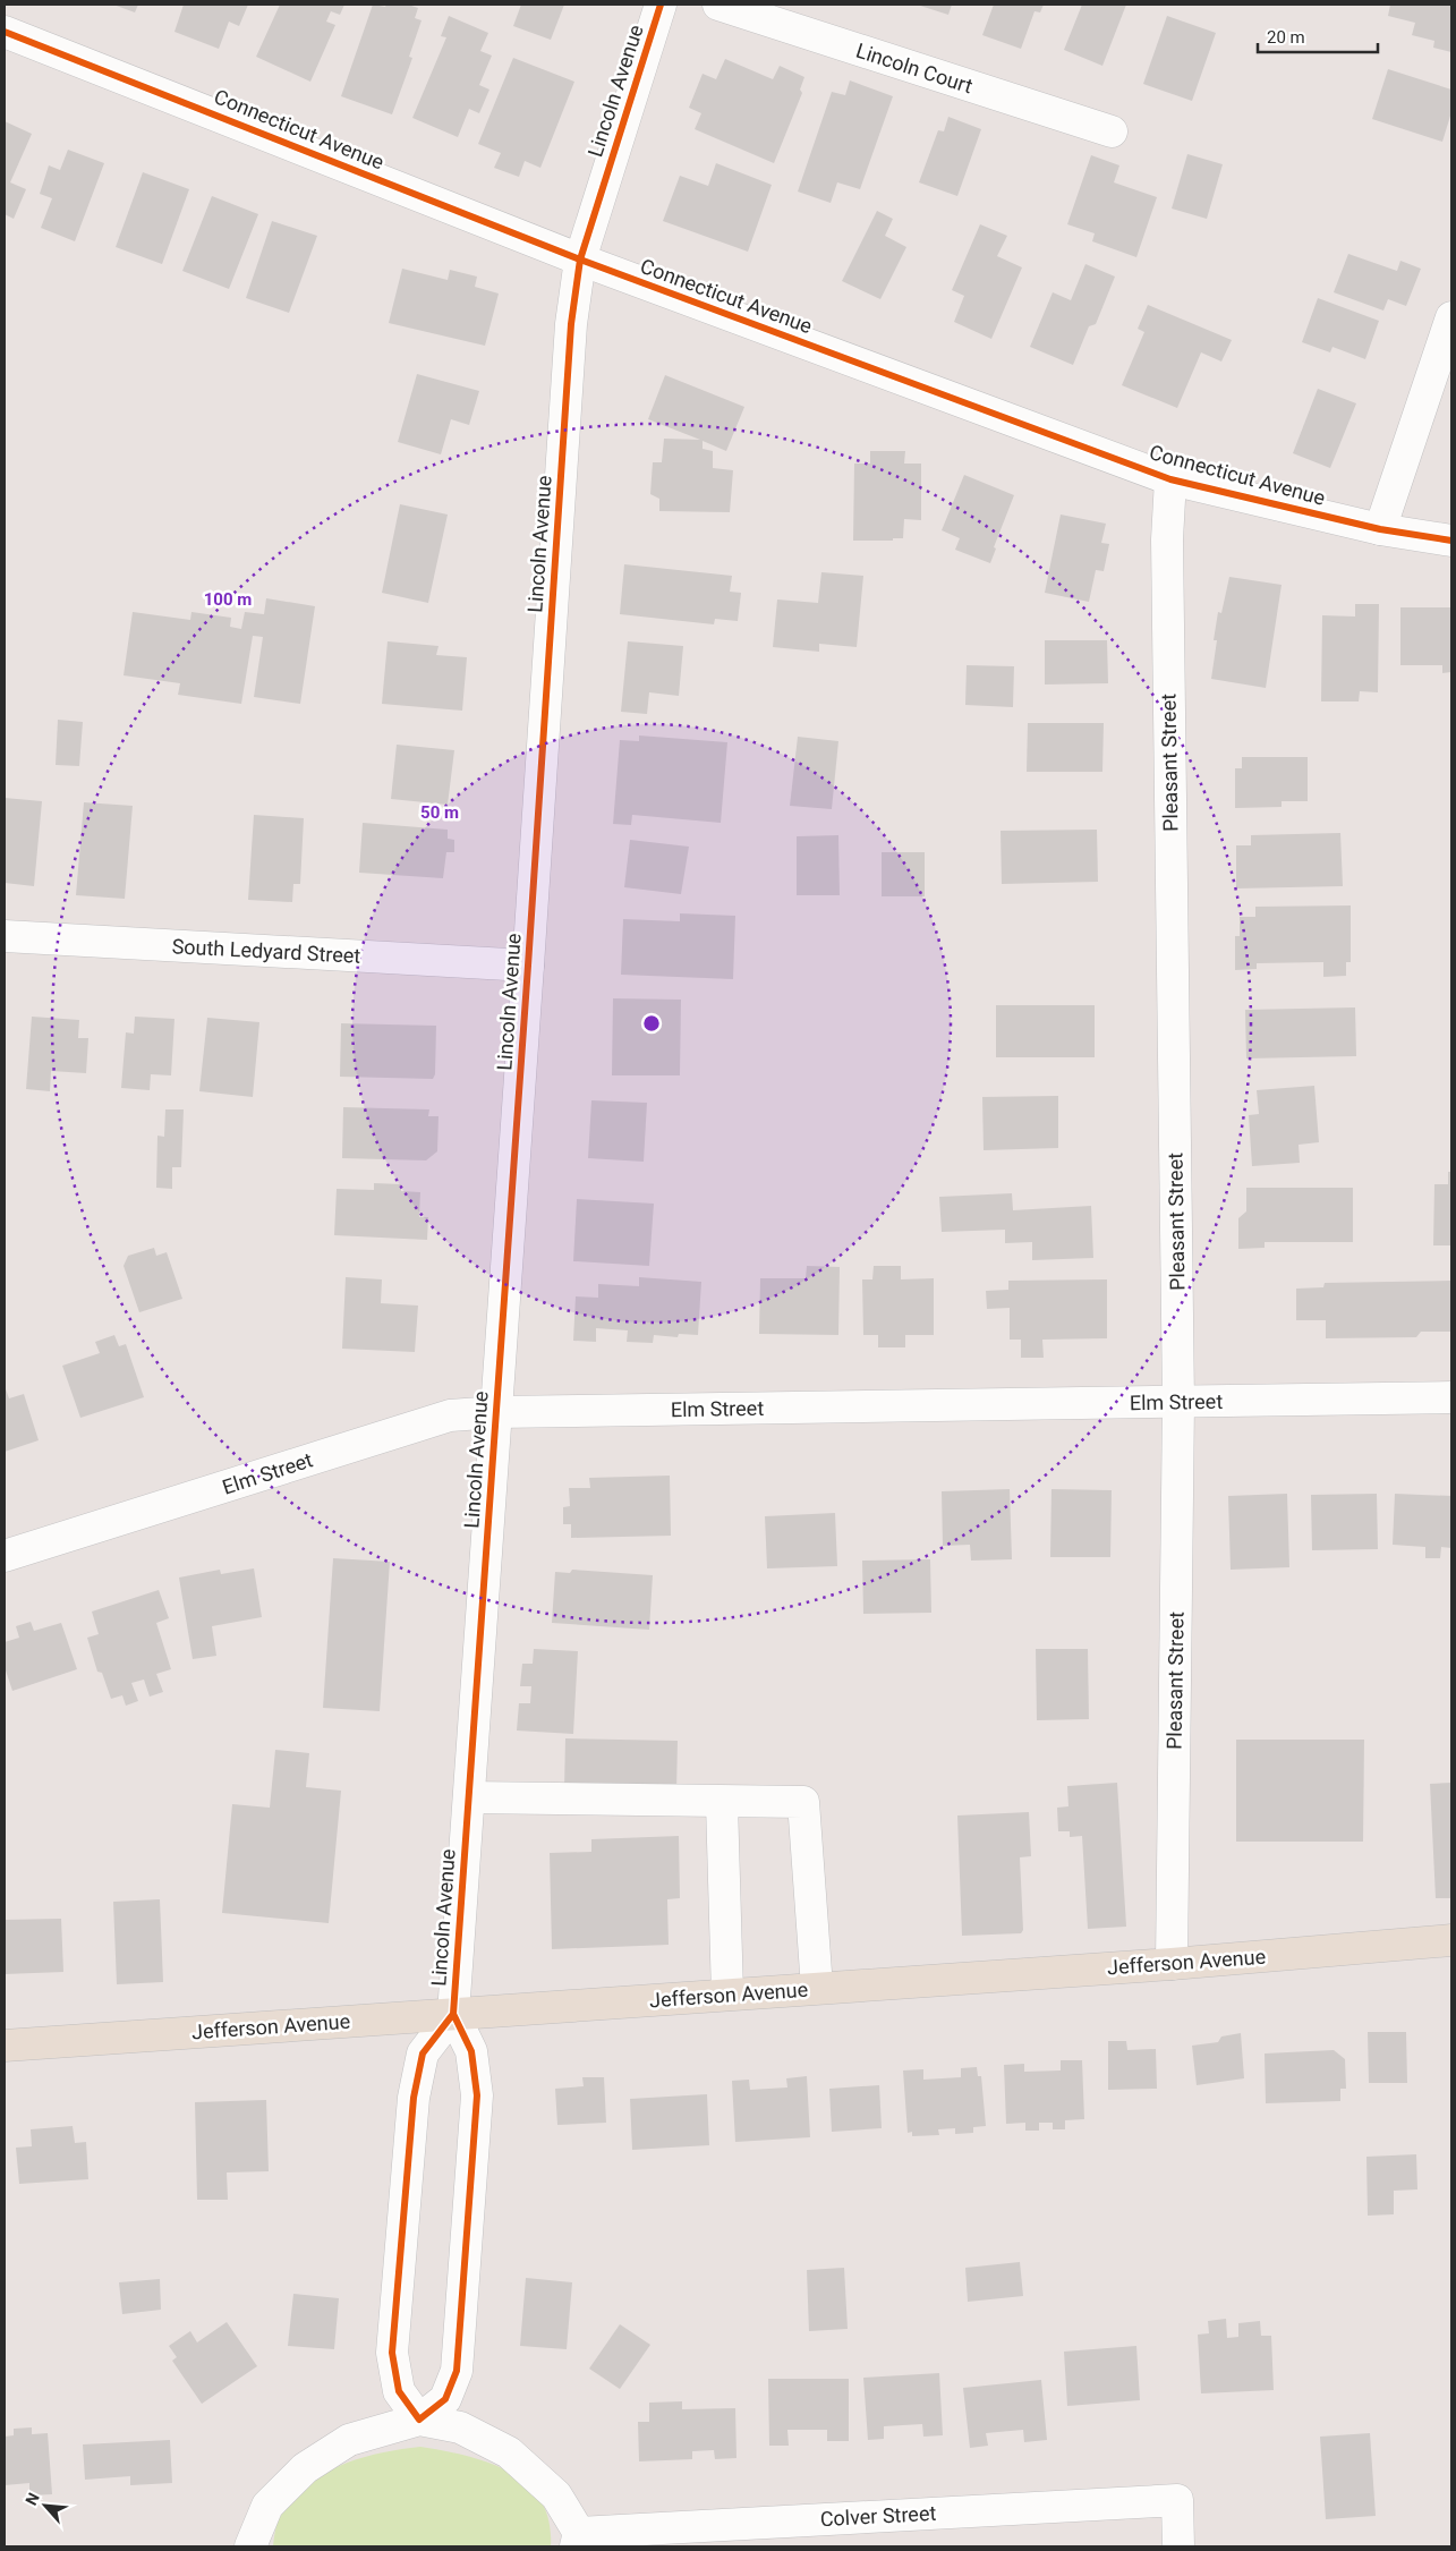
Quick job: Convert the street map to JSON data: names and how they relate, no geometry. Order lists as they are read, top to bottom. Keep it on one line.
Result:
{"streets":{"main road":["Jefferson Avenue"],"street":["Lincoln Court","Lincoln Avenue","Connecticut Avenue","Pleasant Street","South Ledyard Street","Elm Street","Colver Street"]},"crossings":[["Lincoln Avenue","Connecticut Avenue"],["Lincoln Avenue","South Ledyard Street"],["Lincoln Avenue","Elm Street"],["Lincoln Avenue","Jefferson Avenue"],["Connecticut Avenue","Pleasant Street"],["Pleasant Street","Elm Street"],["Pleasant Street","Jefferson Avenue"]],"scale_bar":"20 m","north":"top left","rings":["100 m","50 m"]}
